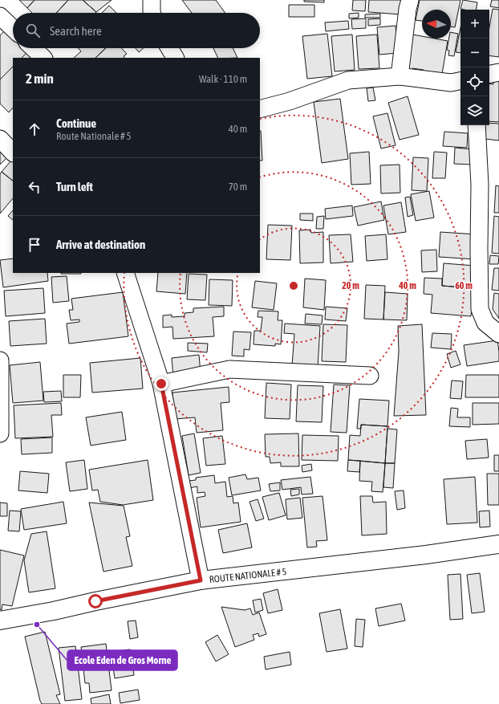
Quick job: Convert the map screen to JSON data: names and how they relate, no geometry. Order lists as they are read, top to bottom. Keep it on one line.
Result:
{"streets":{"main road":["ROUTE NATIONALE # 5"]},"places":["Ecole Eden de Gros Morne"],"north":"left","page":{"map_buttons":["+","−"],"search":"Search here","heading":["2 min","Walk · 110 m"],"list":[["Continue","Route Nationale # 5","40 m"],["Turn left","70 m"],"Arrive at destination"]},"rings":["20 m","40 m","60 m"]}
